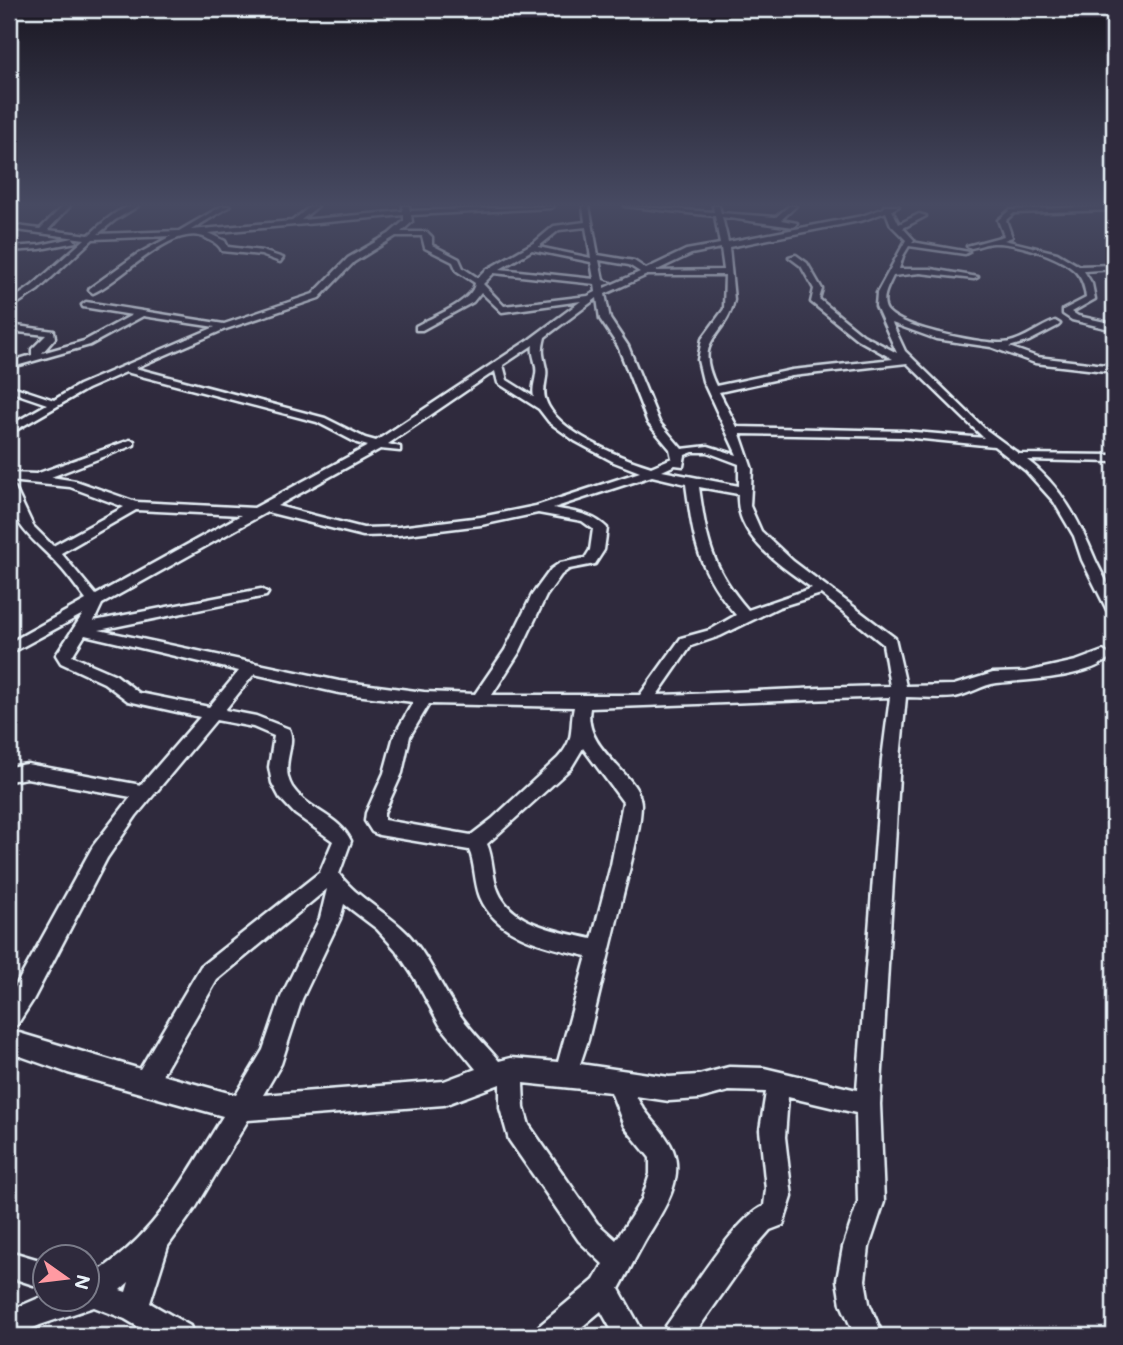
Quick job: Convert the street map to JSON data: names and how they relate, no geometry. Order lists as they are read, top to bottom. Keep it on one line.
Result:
{"north":"right"}
